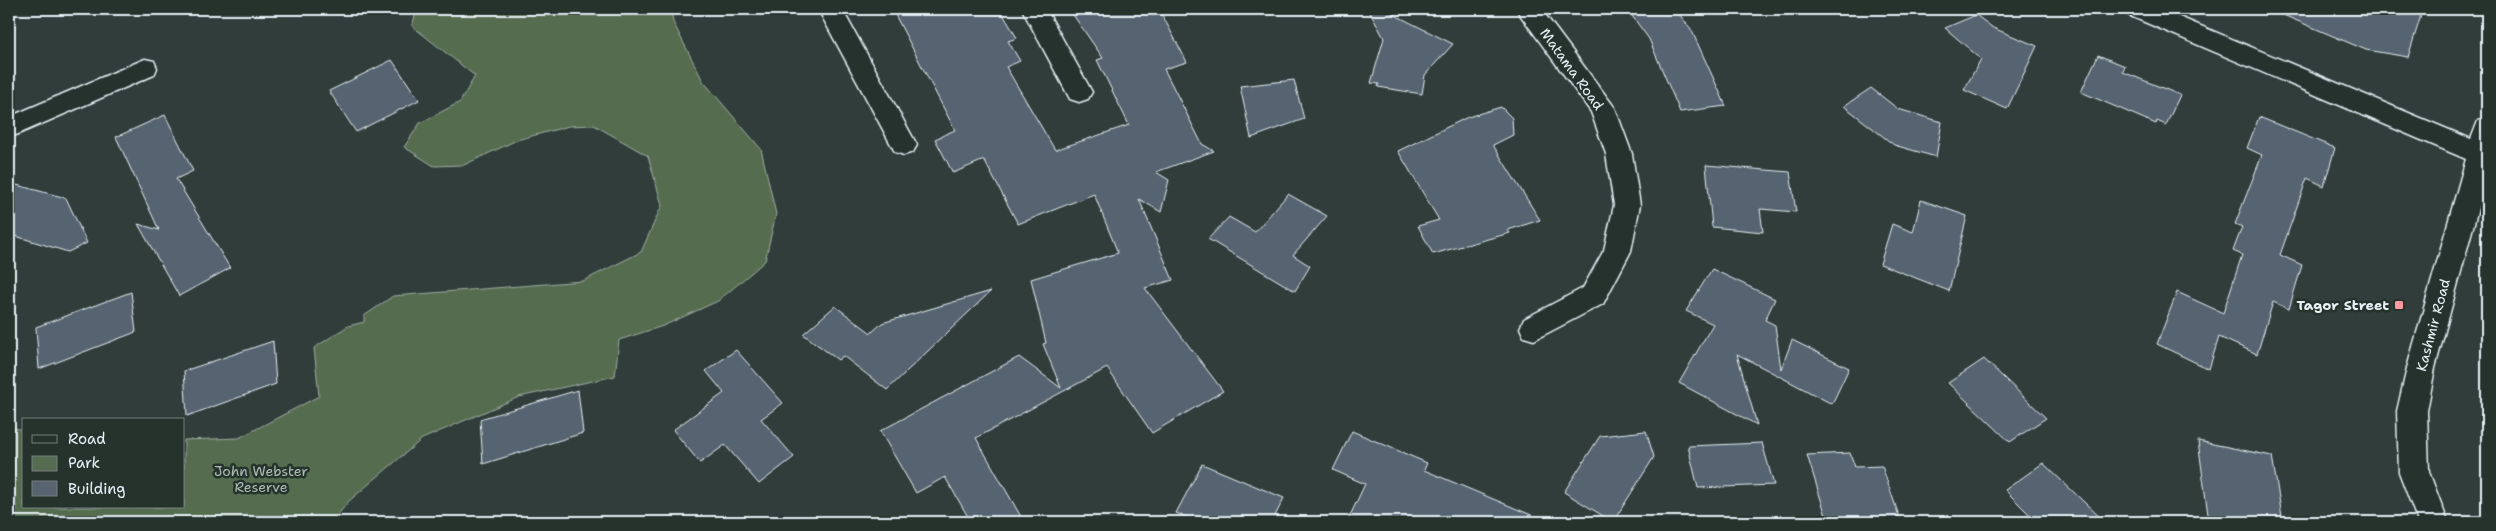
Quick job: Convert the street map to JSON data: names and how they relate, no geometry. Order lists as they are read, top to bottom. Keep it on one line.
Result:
{"streets":{"street":["Matama Road","Kashmir Road"]},"parks":["John Webster Reserve"],"places":{"transit":["Tagor Street"]},"legend":["Road","Park","Building"]}
